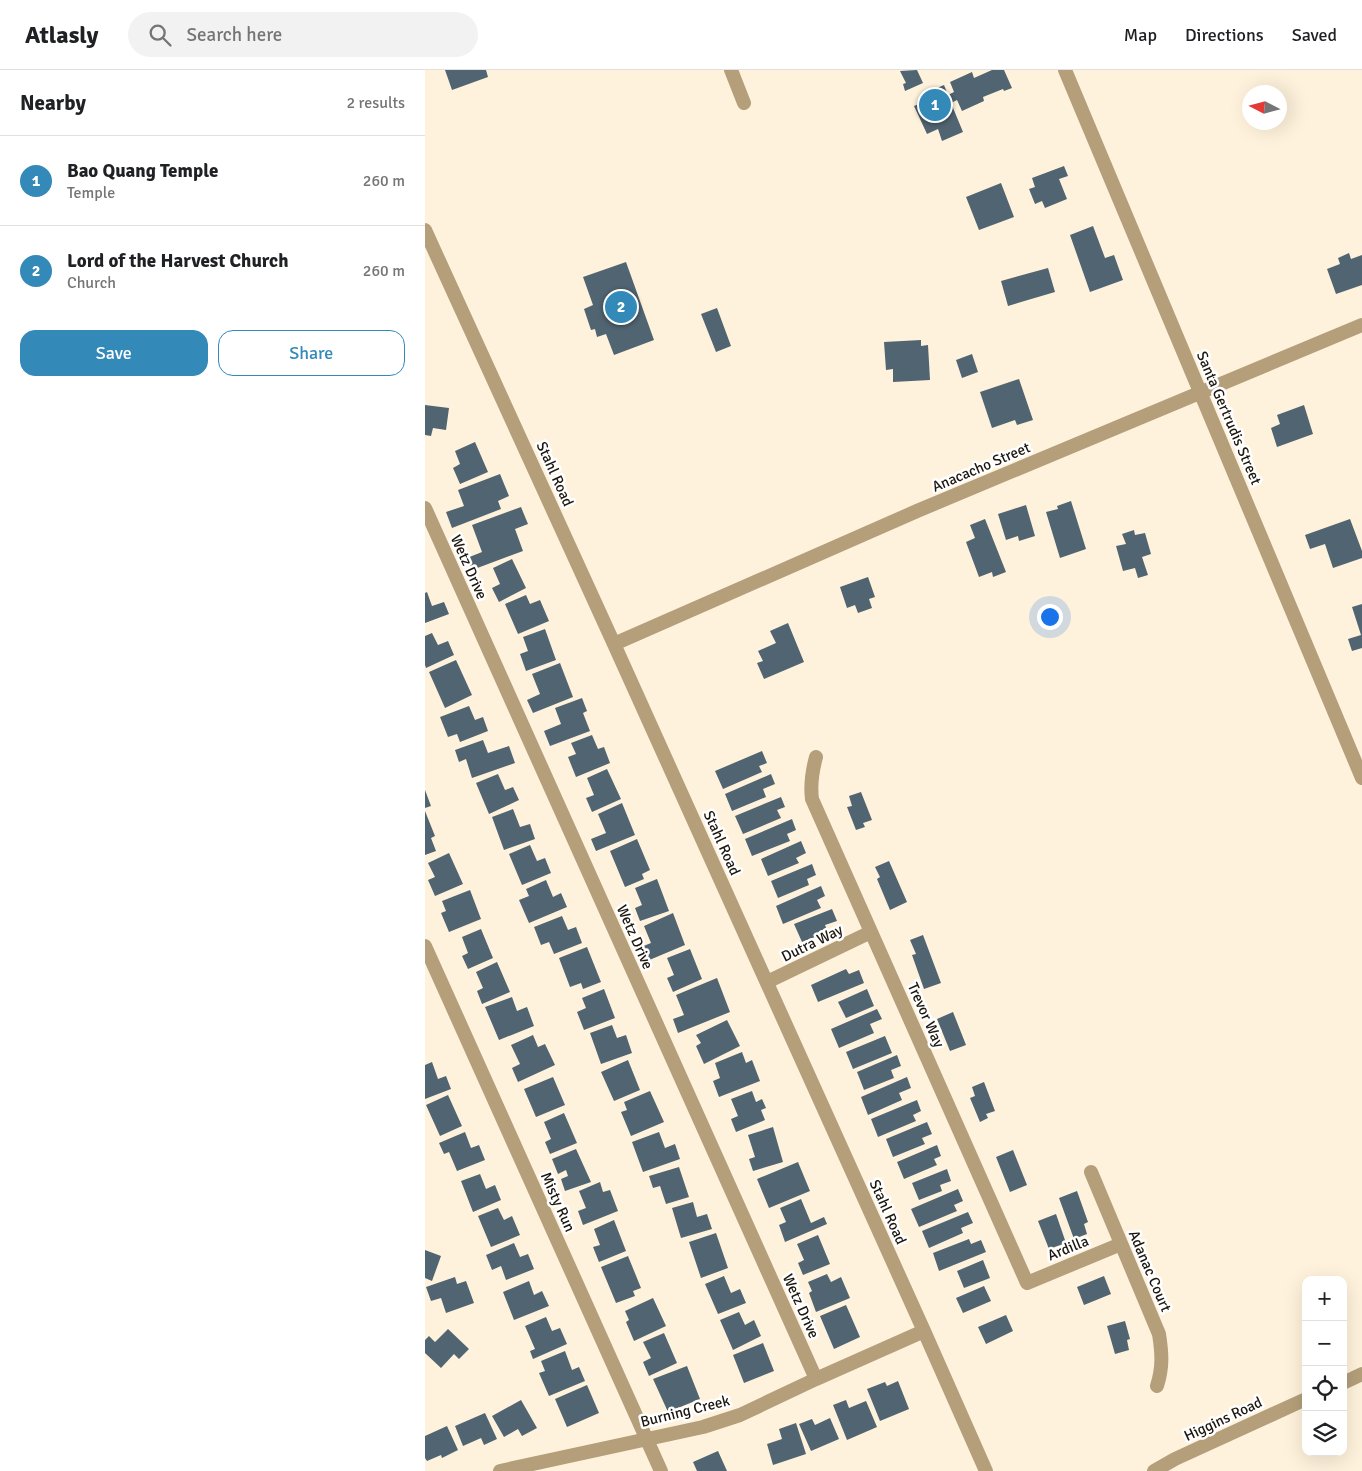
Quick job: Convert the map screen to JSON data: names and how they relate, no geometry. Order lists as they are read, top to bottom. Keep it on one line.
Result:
{"streets":{"street":["Santa Gertrudis Street","Anacacho Street","Stahl Road","Wetz Drive","Dutra Way","Trevor Way","Misty Run","Ardilla","Adanac Court","Burning Creek","Higgins Road"]},"crossings":[["Santa Gertrudis Street","Anacacho Street"],["Anacacho Street","Stahl Road"],["Stahl Road","Dutra Way"],["Stahl Road","Burning Creek"],["Wetz Drive","Burning Creek"],["Dutra Way","Trevor Way"],["Trevor Way","Ardilla"],["Misty Run","Burning Creek"],["Ardilla","Adanac Court"]],"north":"left","page":{"header":"Atlasly","search":"Search here","nav":["Map","Directions","Saved"],"heading":["Nearby","2 results"],"pins":["1","2"],"list":[{"mark":"1","name":"Bao Quang Temple","note":"Temple","value":"260 m"},{"mark":"2","name":"Lord of the Harvest Church","note":"Church","value":"260 m"}],"buttons":["Save","Share"],"map_buttons":["+","−"]}}
